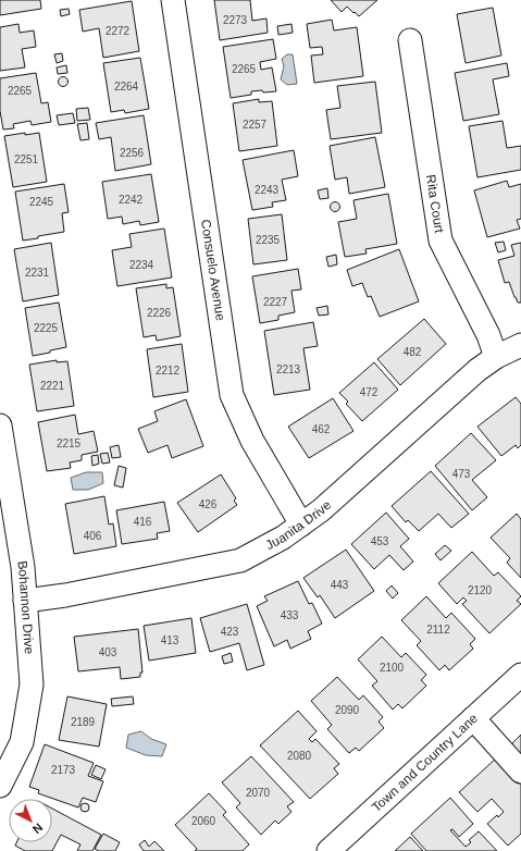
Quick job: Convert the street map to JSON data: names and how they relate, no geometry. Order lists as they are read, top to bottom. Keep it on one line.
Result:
{"streets":{"street":["Rita Court","Consuelo Avenue","Juanita Drive","Bohannon Drive","Town and Country Lane"]},"crossings":[["Rita Court","Juanita Drive"],["Consuelo Avenue","Juanita Drive"],["Juanita Drive","Bohannon Drive"]],"house_numbers":["2273","2272","2265","2264","2265","2257","2256","2251","2243","2242","2245","2235","2234","2231","2227","2226","2225","482","2213","2212","2221","472","462","2215","473","426","416","406","453","443","2120","433","2112","423","413","403","2100","2090","2189","2080","2173","2070","2060"],"north":"bottom right"}
